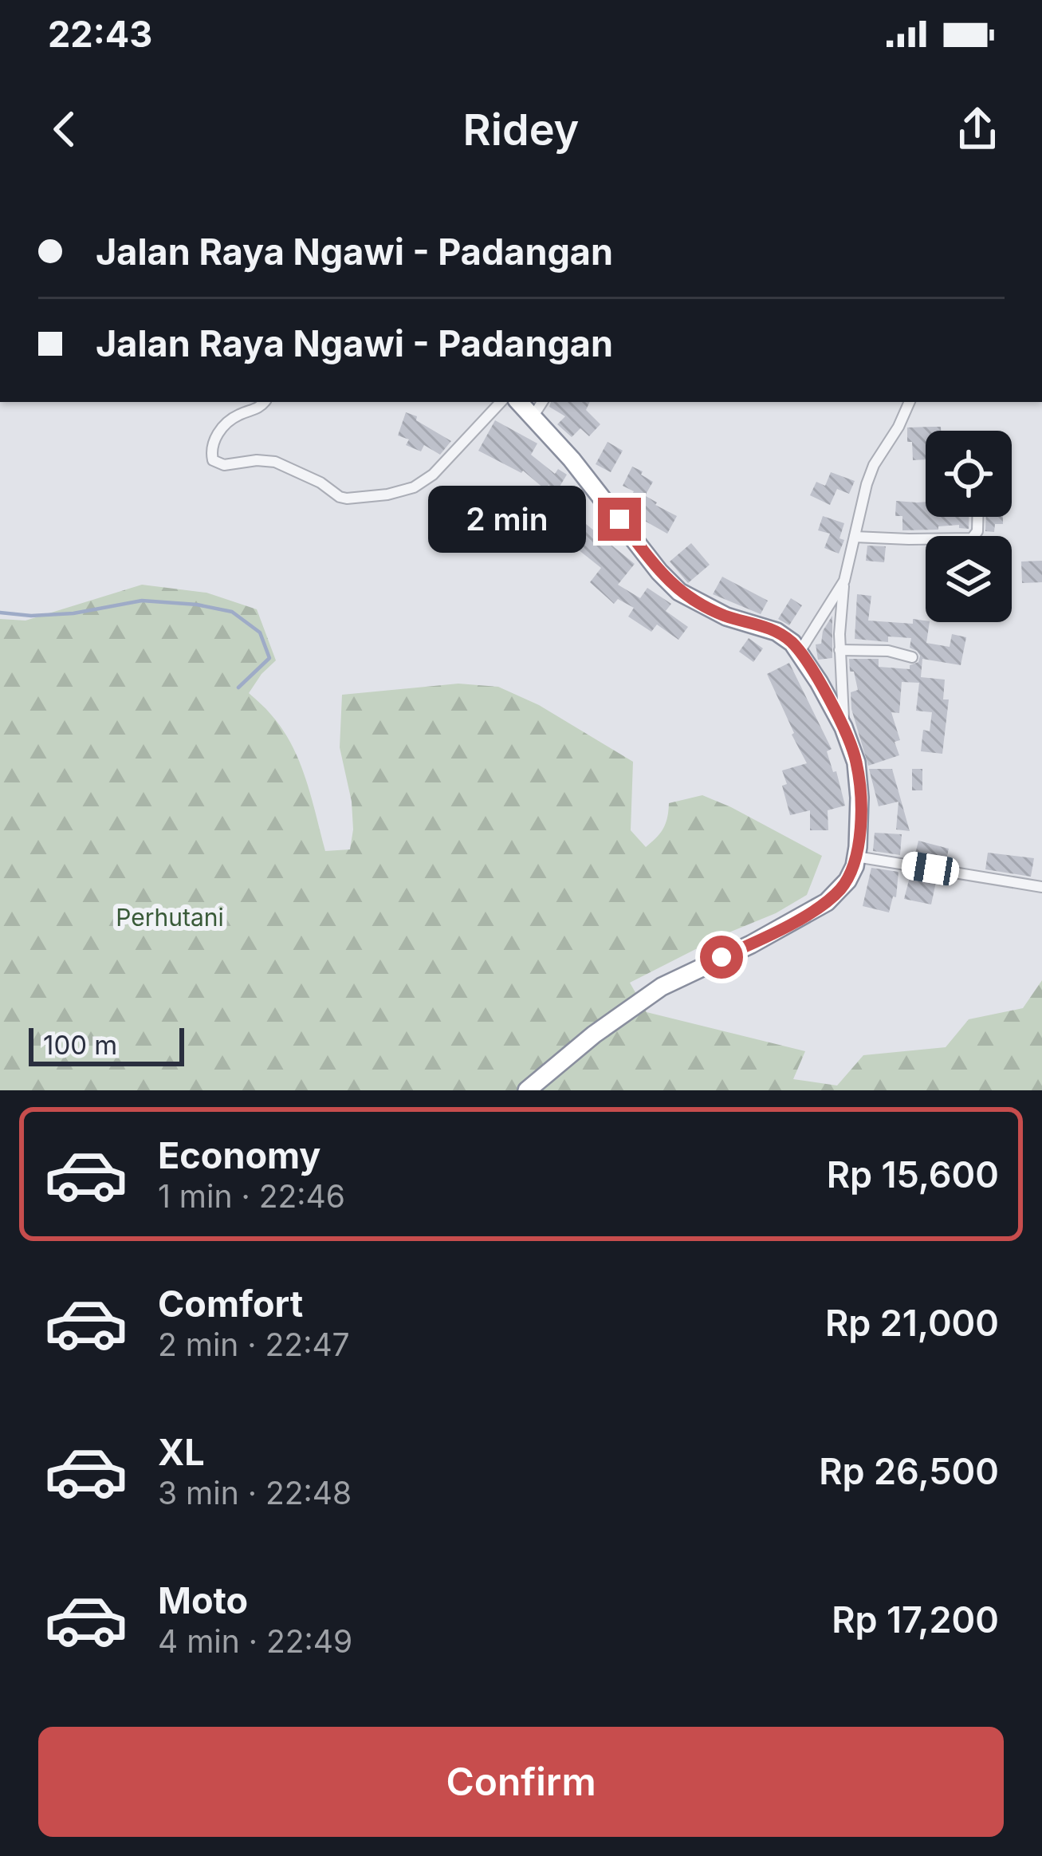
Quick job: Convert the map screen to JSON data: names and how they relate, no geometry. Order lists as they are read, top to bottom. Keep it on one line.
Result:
{"parks":["Perhutani"],"scale_bar":"100 m","page":{"status":"22:43","header":"Ridey","banner":["Jalan Raya Ngawi - Padangan","Jalan Raya Ngawi - Padangan"],"bubble":"2 min","scale":"100 m","list":[{"name":"Economy","note":"1 min · 22:46","value":"Rp 15,600"},{"name":"Comfort","note":"2 min · 22:47","value":"Rp 21,000"},{"name":"XL","note":"3 min · 22:48","value":"Rp 26,500"},{"name":"Moto","note":"4 min · 22:49","value":"Rp 17,200"}],"buttons":"Confirm"}}
